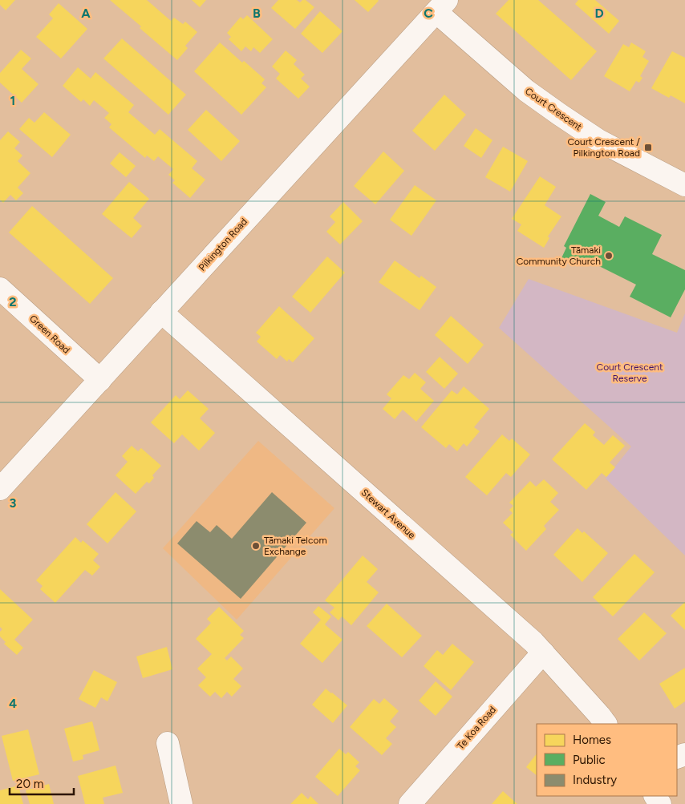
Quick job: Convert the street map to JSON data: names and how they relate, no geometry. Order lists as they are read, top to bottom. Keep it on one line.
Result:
{"streets":{"street":["Court Crescent","Pilkington Road","Green Road","Stewart Avenue","Te Koa Road"]},"crossings":[["Court Crescent","Pilkington Road"],["Pilkington Road","Green Road"],["Pilkington Road","Stewart Avenue"],["Stewart Avenue","Te Koa Road"]],"parks":["Court Crescent Reserve"],"places":{"transit":["Court Crescent / Pilkington Road"],"other":["Tāmaki Community Church","Tāmaki Telcom Exchange"]},"legend":["Homes","Public","Industry"],"scale_bar":"20 m","grid":{"columns":["A","B","C","D"],"rows":["1","2","3","4"]}}
